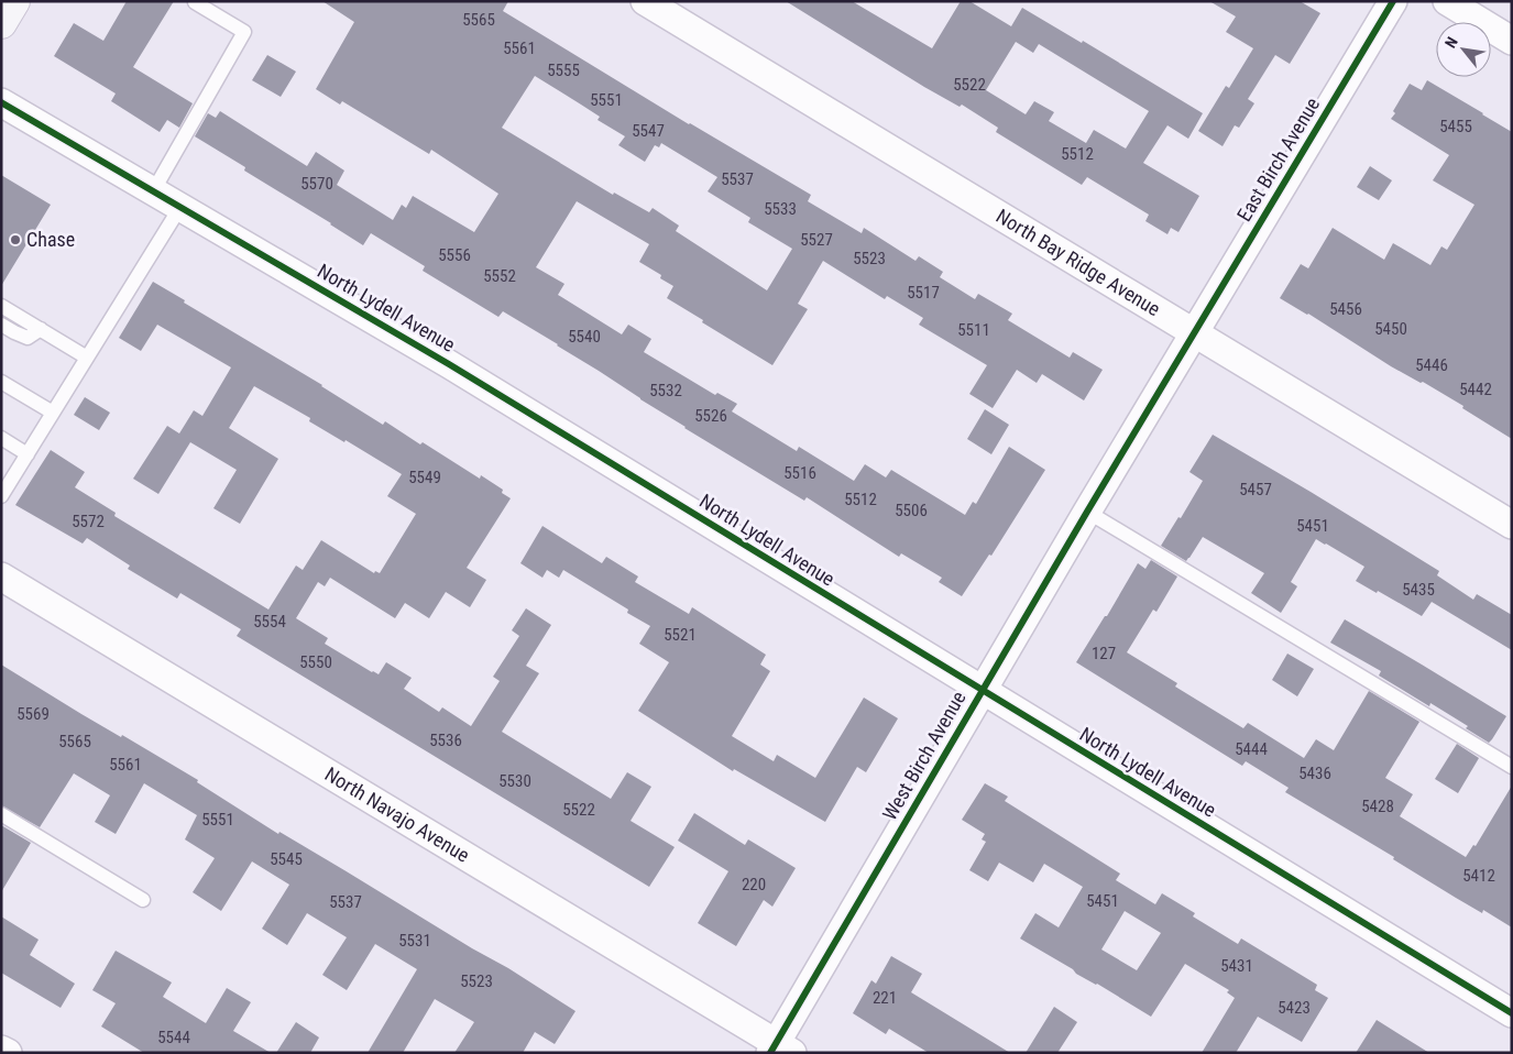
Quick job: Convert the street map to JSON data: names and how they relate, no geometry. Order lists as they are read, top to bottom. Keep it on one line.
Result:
{"streets":{"street":["East Birch Avenue","North Bay Ridge Avenue","North Lydell Avenue","West Birch Avenue","North Navajo Avenue"]},"crossings":[["East Birch Avenue","North Bay Ridge Avenue"],["East Birch Avenue","West Birch Avenue"],["North Bay Ridge Avenue","West Birch Avenue"],["North Lydell Avenue","West Birch Avenue"],["West Birch Avenue","North Navajo Avenue"]],"places":["Chase"],"house_numbers":["5565","5561","5555","5522","5551","5455","5547","5512","5537","5570","5533","5527","5556","5523","5552","5517","5456","5450","5511","5540","5446","5442","5532","5526","5516","5549","5457","5512","5506","5572","5451","5435","5554","5521","127","5550","5569","5536","5565","5444","5561","5436","5530","5428","5522","5551","5545","5412","220","5451","5537","5531","5431","5523","221","5423","5544"],"north":"top left"}
